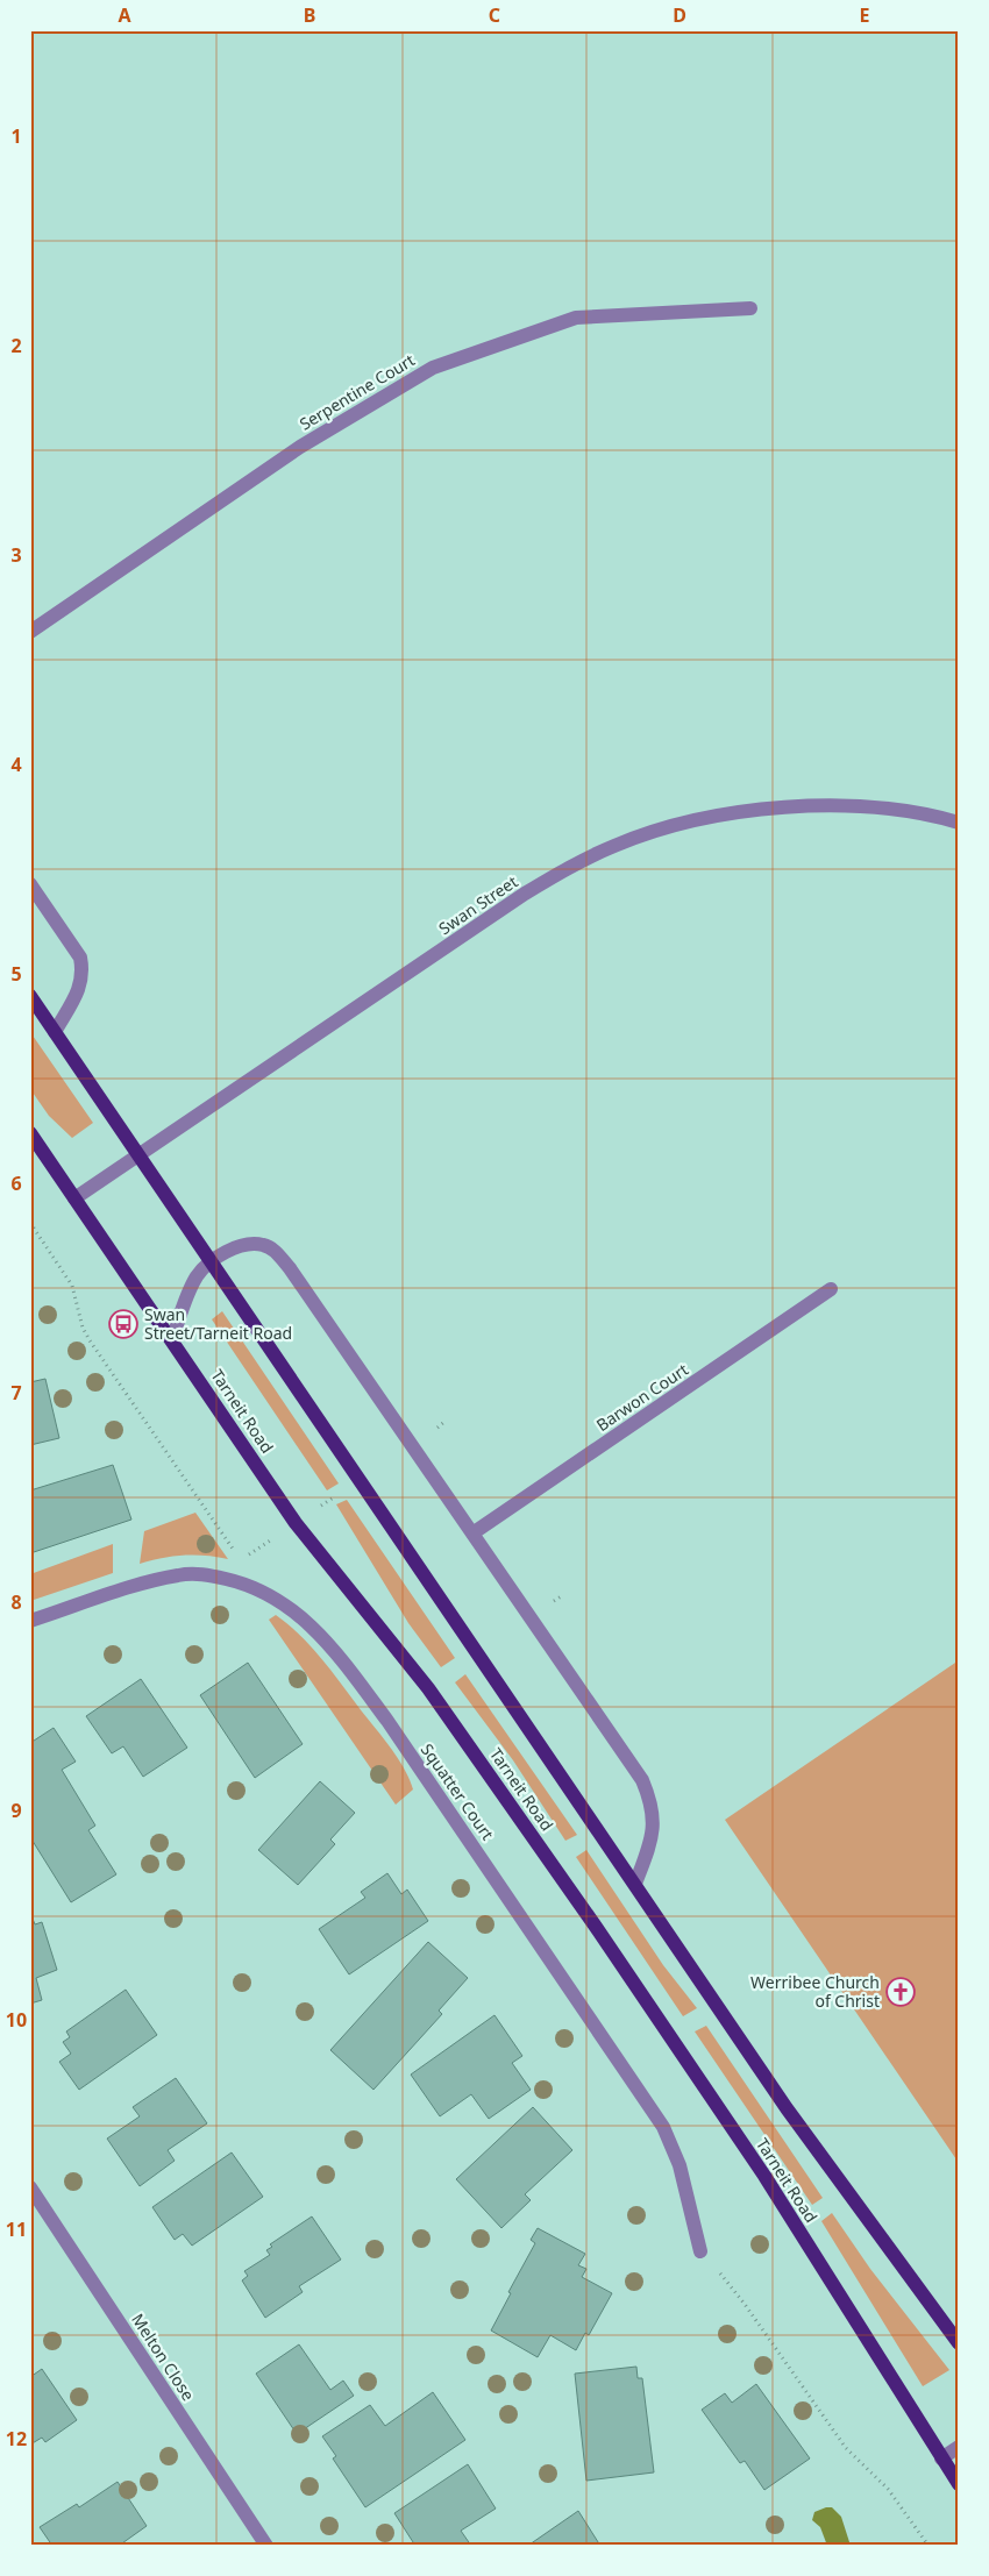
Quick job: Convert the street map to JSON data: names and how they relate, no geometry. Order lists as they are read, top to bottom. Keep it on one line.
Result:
{"streets":{"main road":["Tarneit Road"],"street":["Serpentine Court","Swan Street","Barwon Court","Squatter Court","Melton Close"]},"crossings":[["Swan Street","Tarneit Road"]],"places":{"bus stop":["Swan Street/Tarneit Road"],"church":["Werribee Church of Christ"]},"grid":{"columns":["A","B","C","D","E"],"rows":["1","2","3","4","5","6","7","8","9","10","11","12"]}}
